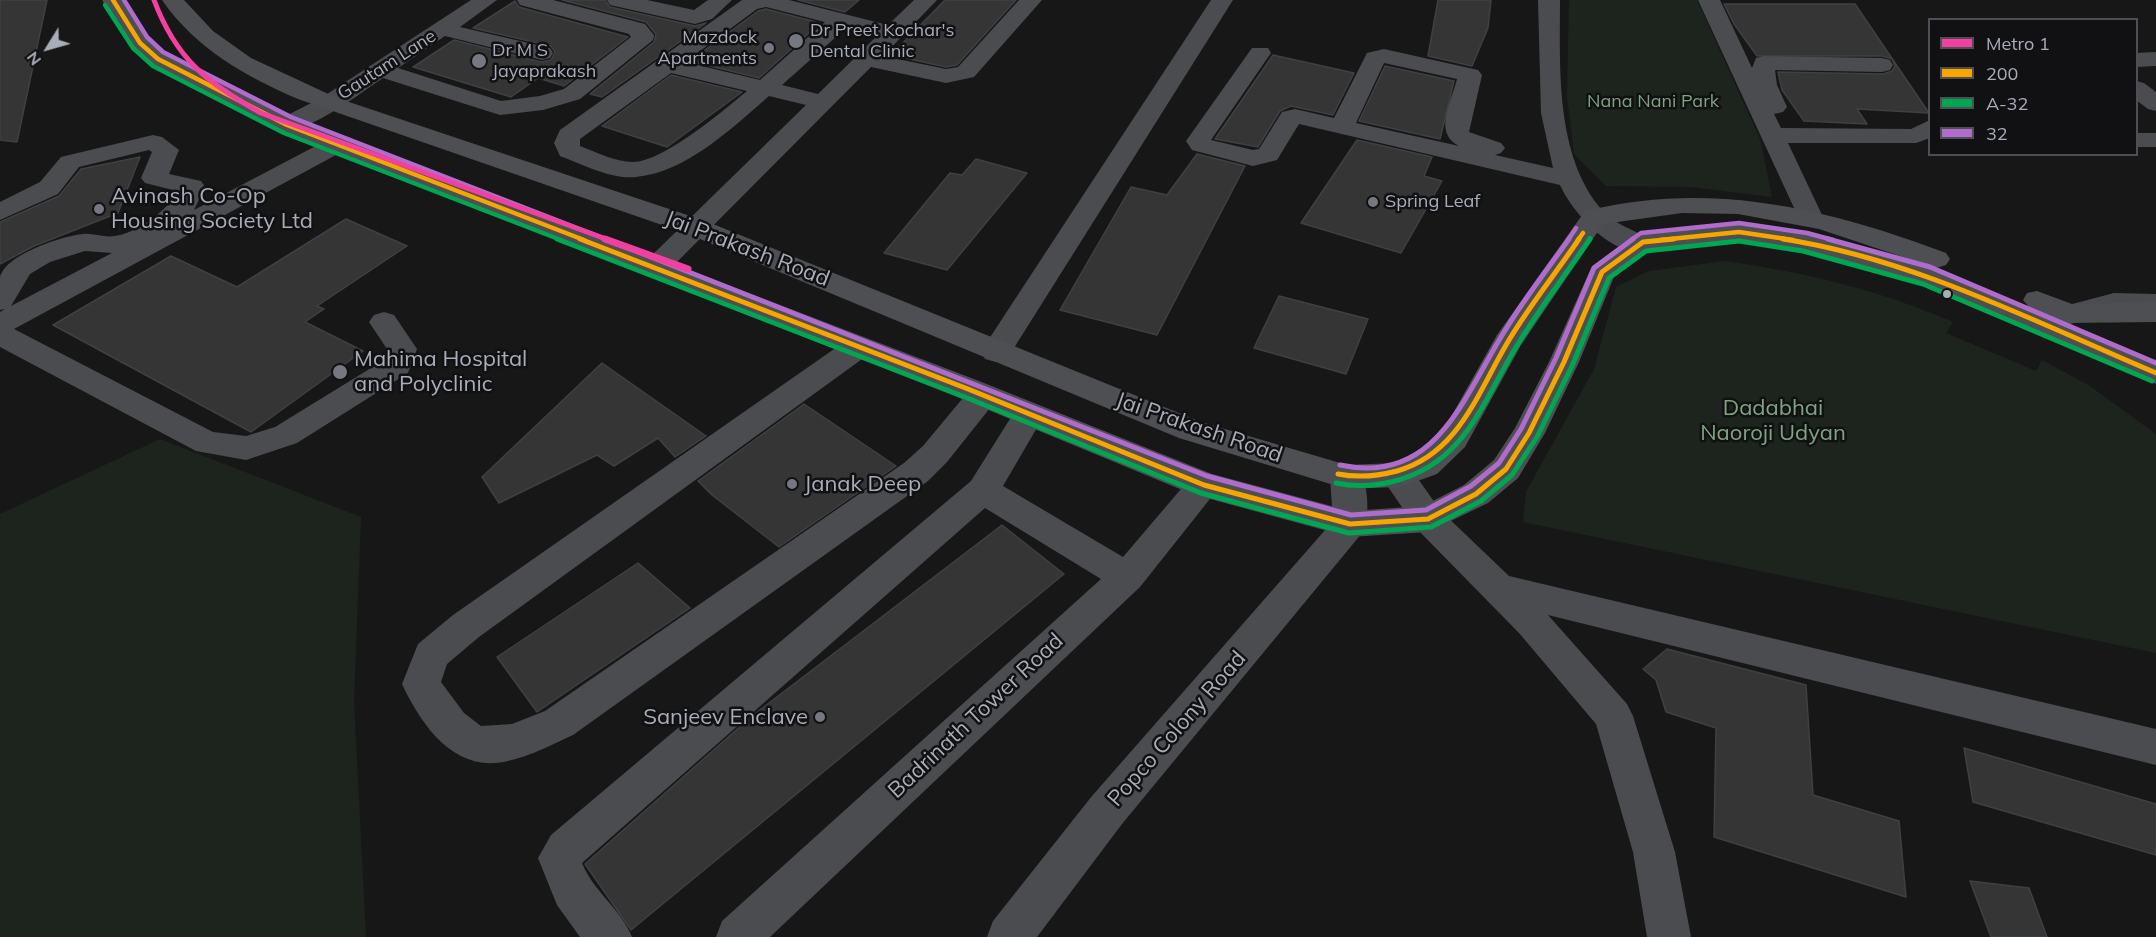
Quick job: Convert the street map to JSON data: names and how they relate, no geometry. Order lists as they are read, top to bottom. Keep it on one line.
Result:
{"streets":{"main road":["Jai Prakash Road"],"street":["Gautam Lane","Badrinath Tower Road","Popco Colony Road"]},"crossings":[["Gautam Lane","Jai Prakash Road"],["Jai Prakash Road","Badrinath Tower Road"],["Jai Prakash Road","Popco Colony Road"]],"parks":["Nana Nani Park","Dadabhai Naoroji Udyan"],"places":["Dr Preet Kochar's Dental Clinic","Mazdock Apartments","Dr M S Jayaprakash","Spring Leaf","Avinash Co-Op Housing Society Ltd","Mahima Hospital and Polyclinic","Janak Deep","Sanjeev Enclave"],"lines":["metro line 1","transit line 200","transit line 32","transit line A-32"],"legend":["Metro 1","200","A-32","32"],"north":"bottom left"}
